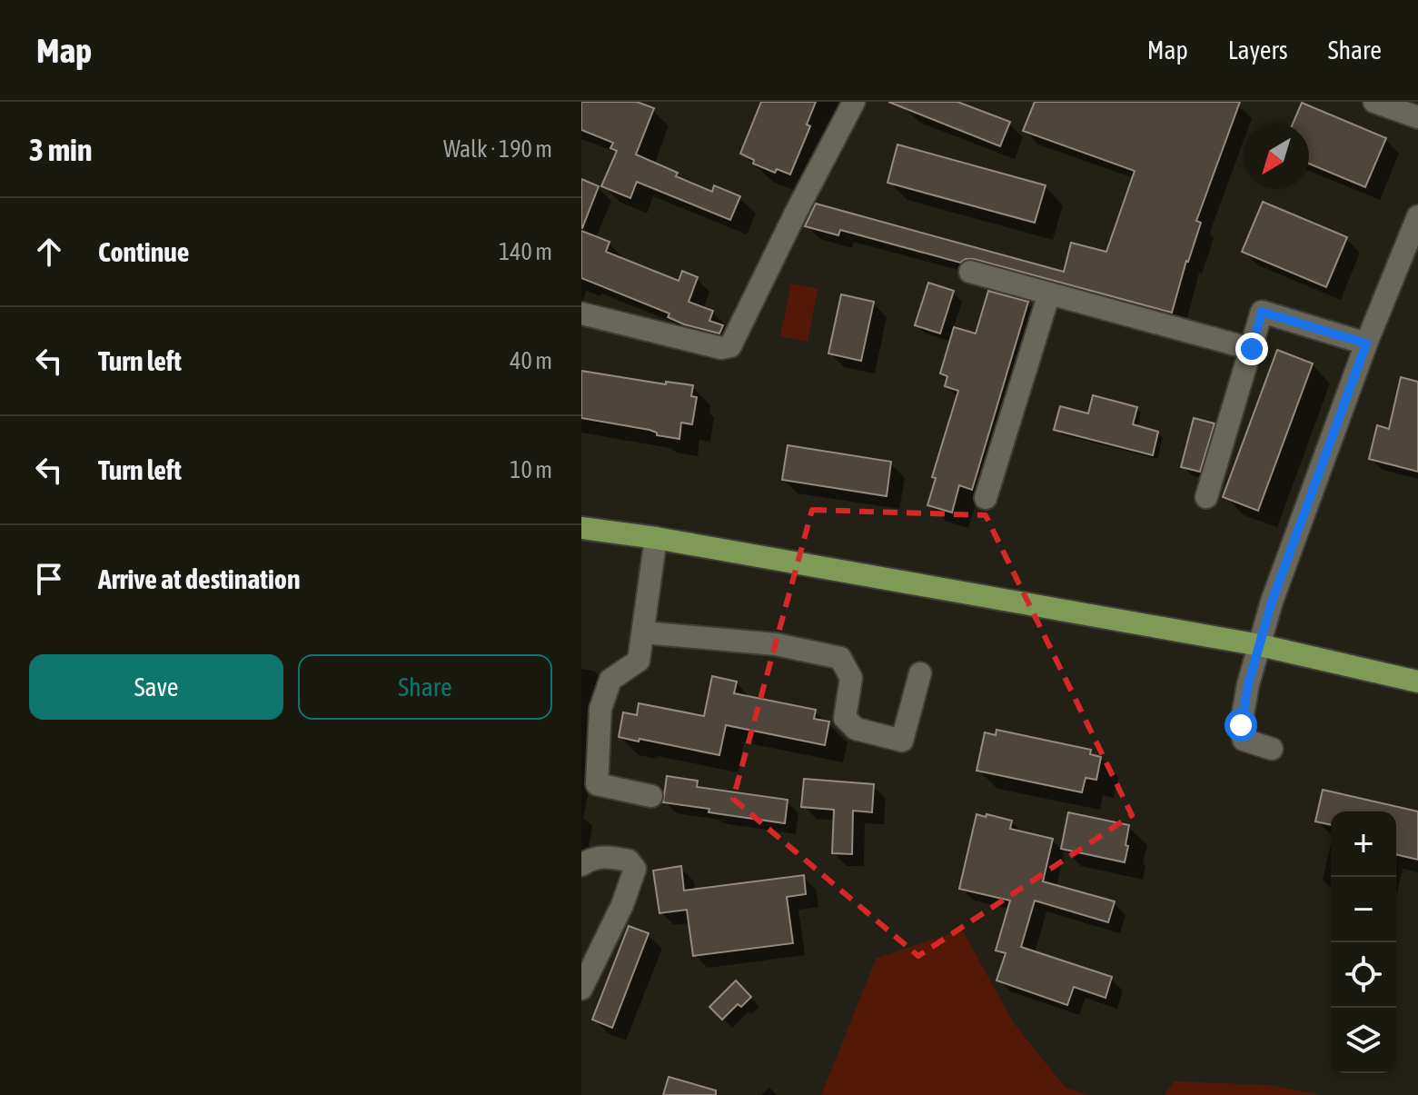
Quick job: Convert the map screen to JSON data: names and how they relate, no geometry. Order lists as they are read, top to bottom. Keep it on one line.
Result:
{"north":"bottom left","page":{"header":"Map","nav":["Map","Layers","Share"],"heading":["3 min","Walk · 190 m"],"list":[["Continue","140 m"],["Turn left","40 m"],["Turn left","10 m"],"Arrive at destination"],"buttons":["Save","Share"],"map_buttons":["+","−"]}}
